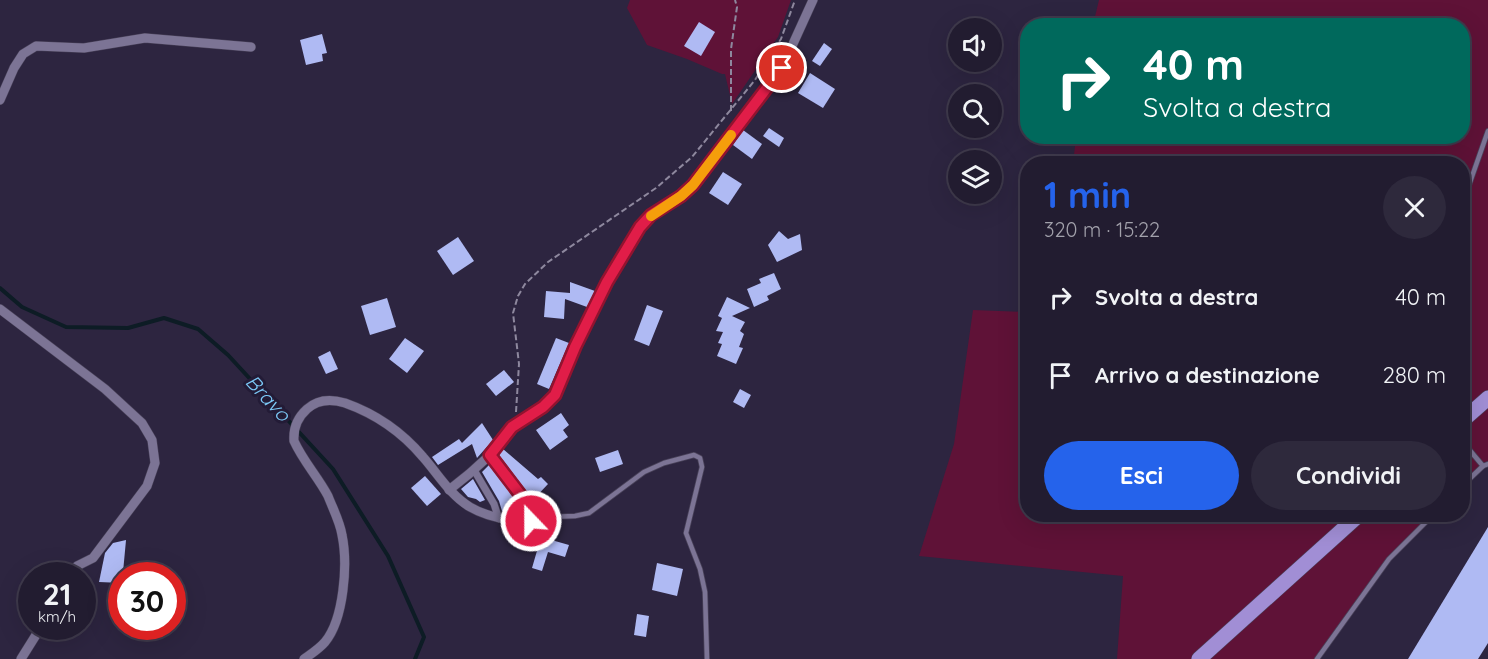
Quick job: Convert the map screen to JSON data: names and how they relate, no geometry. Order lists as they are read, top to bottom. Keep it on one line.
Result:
{"water":["Bravo"],"page":{"turn":["40 m","Svolta a destra"],"heading":["1 min","320 m · 15:22"],"list":[{"name":"Svolta a destra","value":"40 m"},{"name":"Arrivo a destinazione","value":"280 m"}],"buttons":["Esci","Condividi"],"speed":"21 km/h","limit":"30"}}
